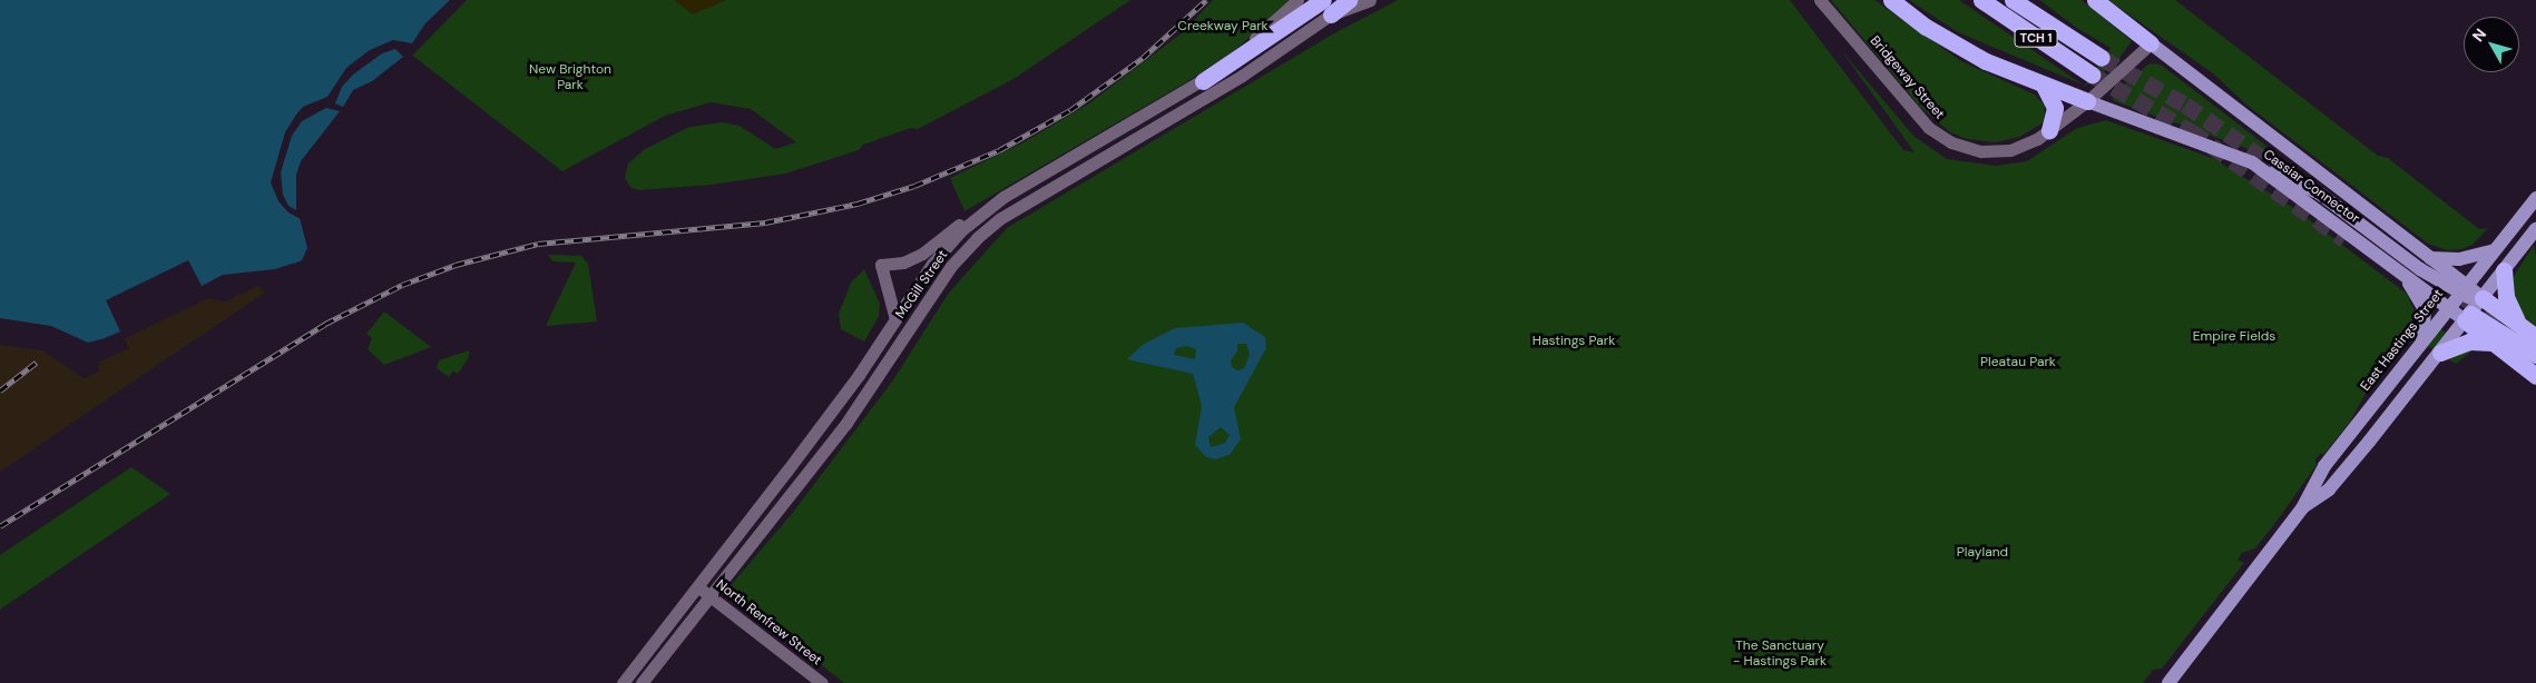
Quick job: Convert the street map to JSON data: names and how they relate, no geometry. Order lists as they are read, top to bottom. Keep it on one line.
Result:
{"streets":{"highway":["TCH 1"],"main road":["Bridgeway Street","Cassiar Connector","McGill Street","East Hastings Street","North Renfrew Street"]},"crossings":[["Bridgeway Street","Cassiar Connector"],["Cassiar Connector","East Hastings Street"],["McGill Street","North Renfrew Street"]],"parks":["Creekway Park","New Brighton Park","Empire Fields","Hastings Park","Pleatau Park","Playland","The Sanctuary - Hastings Park"],"north":"top left"}
